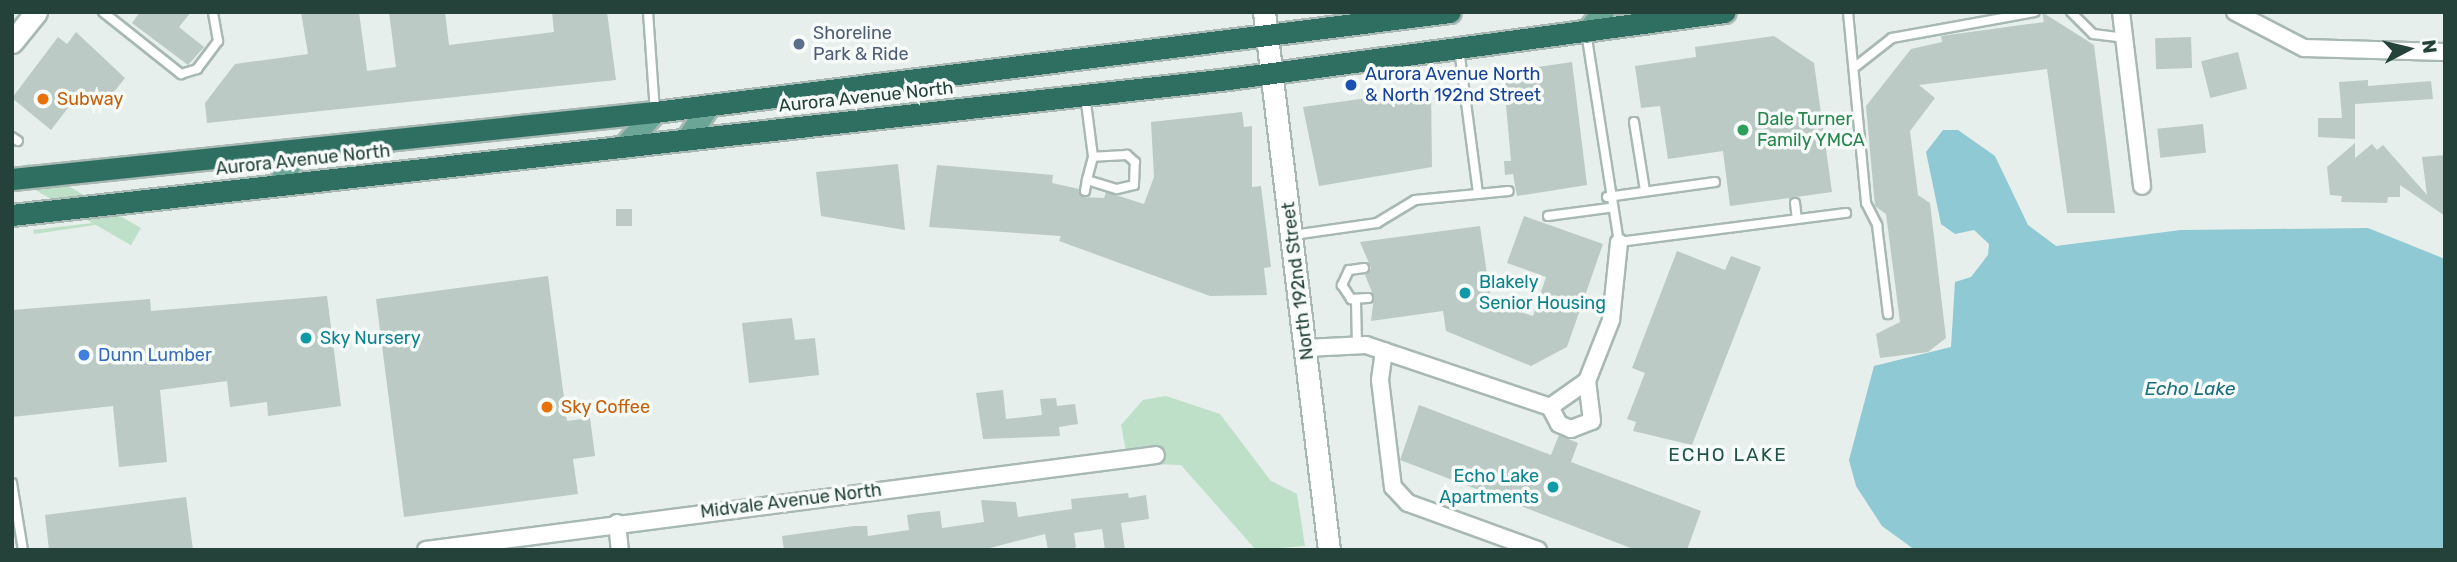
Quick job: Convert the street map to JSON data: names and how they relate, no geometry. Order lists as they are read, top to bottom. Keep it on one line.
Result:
{"streets":{"highway":["Aurora Avenue North"],"street":["North 192nd Street","Midvale Avenue North"]},"crossings":[["Aurora Avenue North","North 192nd Street"]],"districts":["ECHO LAKE"],"water":["Echo Lake"],"places":["Shoreline Park & Ride","Aurora Avenue North & North 192nd Street","Subway","Dale Turner Family YMCA","Blakely Senior Housing","Sky Nursery","Dunn Lumber","Sky Coffee","Echo Lake Apartments"],"north":"right"}
